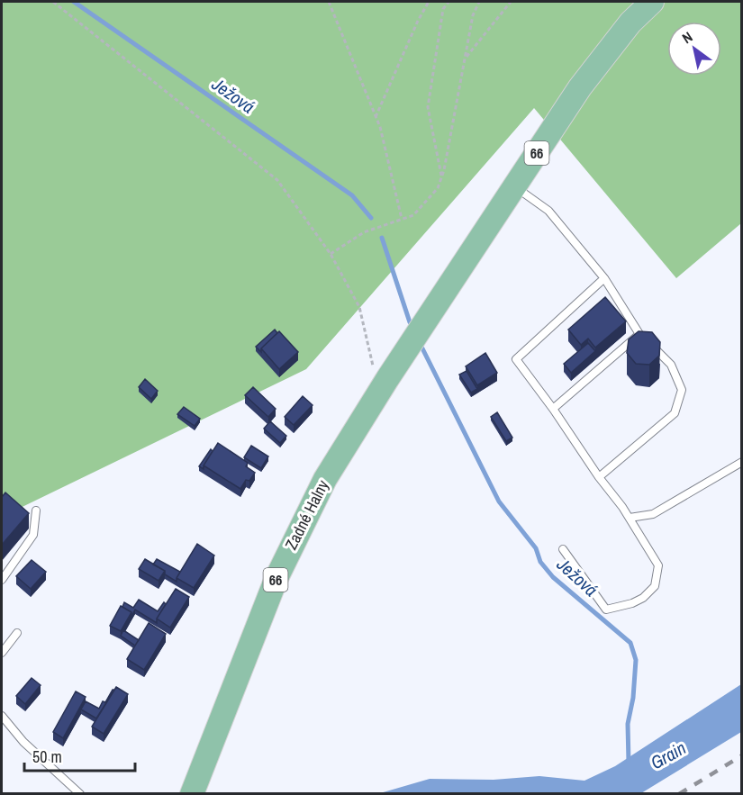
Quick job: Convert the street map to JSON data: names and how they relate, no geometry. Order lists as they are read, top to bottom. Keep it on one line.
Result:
{"streets":{"main road":["66","Zadné Halny"]},"crossings":[["66","Zadné Halny"]],"water":["Ježová","Grain"],"scale_bar":"50 m","north":"top left"}
